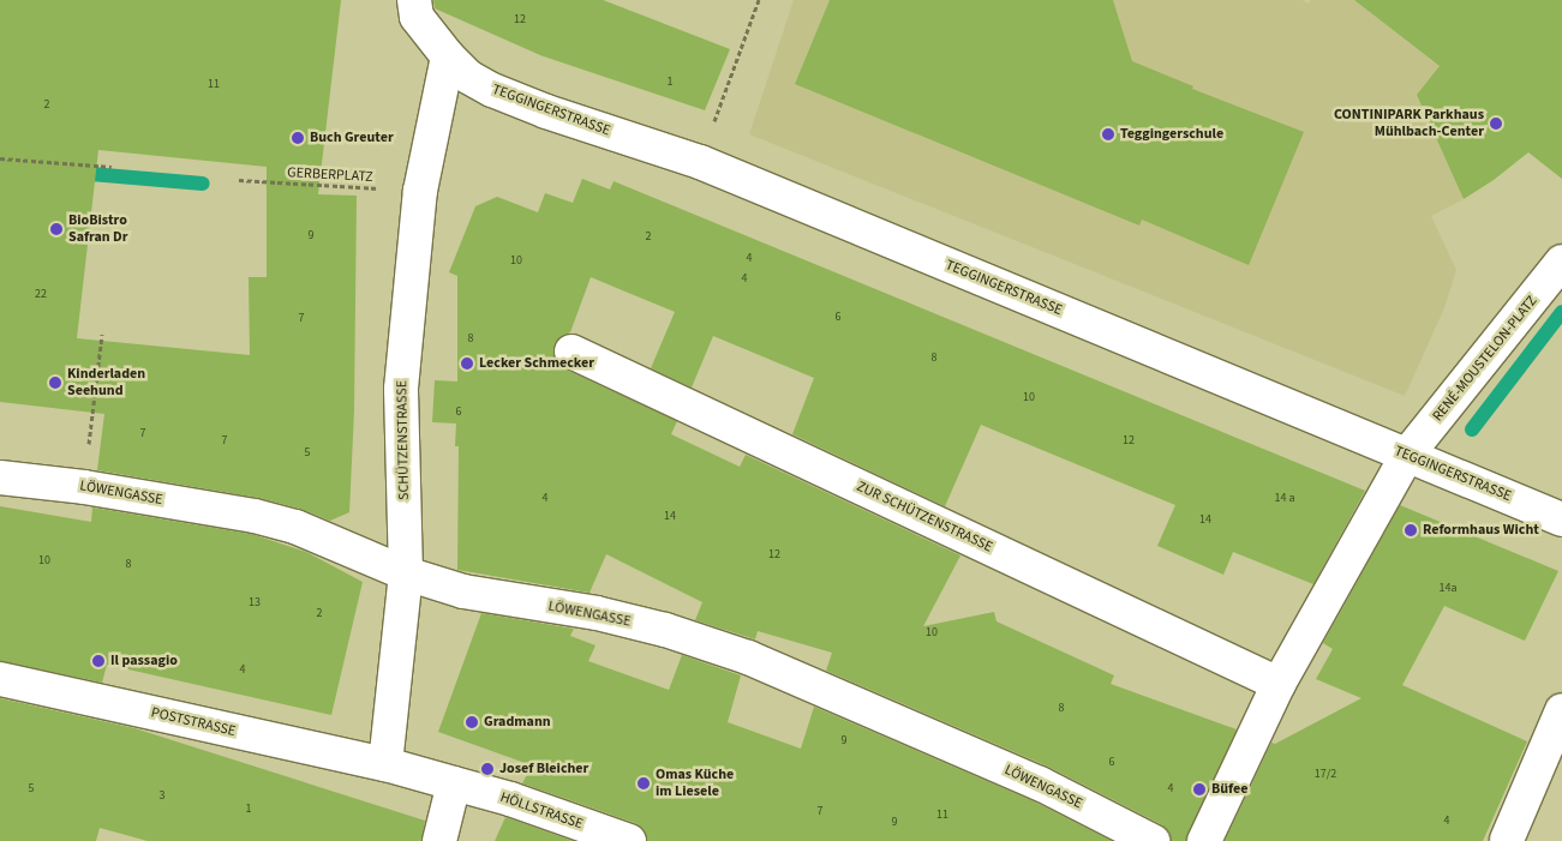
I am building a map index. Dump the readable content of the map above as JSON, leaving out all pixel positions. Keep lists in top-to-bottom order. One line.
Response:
{"streets":{"street":["TEGGINGERSTRASSE","RENÉ-MOUSTELON-PLATZ","SCHÜTZENSTRASSE","LÖWENGASSE","ZUR SCHÜTZENSTRASSE","POSTSTRASSE","HÖLLSTRASSE"],"path":["GERBERPLATZ"]},"crossings":[["TEGGINGERSTRASSE","RENÉ-MOUSTELON-PLATZ"],["TEGGINGERSTRASSE","SCHÜTZENSTRASSE"],["GERBERPLATZ","SCHÜTZENSTRASSE"],["SCHÜTZENSTRASSE","LÖWENGASSE"],["SCHÜTZENSTRASSE","POSTSTRASSE"]],"places":["CONTINIPARK Parkhaus Mühlbach-Center","Teggingerschule","Buch Greuter","BioBistro Safran Dr","Lecker Schmecker","Kinderladen Seehund","Reformhaus Wicht","Il passagio","Gradmann","Josef Bleicher","Omas Küche im Liesele","Büfee"],"house_numbers":["12","1","11","2","9","2","4","10","4","22","6","7","8","8","10","6","7","7","12","5","4","14 a","14","14","12","10","8","14a","13","2","10","4","8","9","6","17/2","5","4","3","1","7","11","4","9"]}
